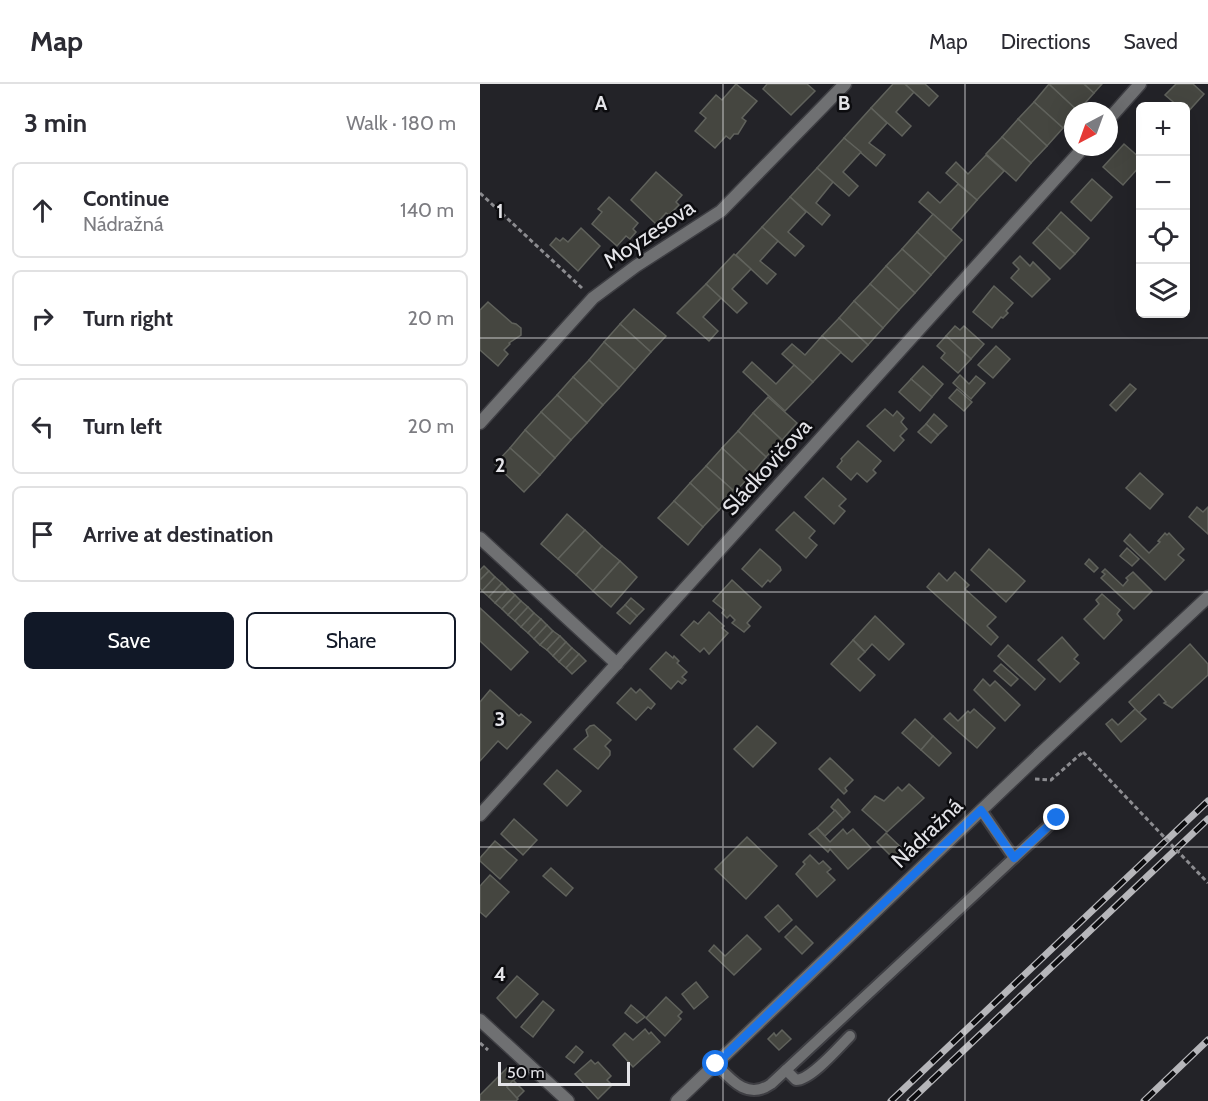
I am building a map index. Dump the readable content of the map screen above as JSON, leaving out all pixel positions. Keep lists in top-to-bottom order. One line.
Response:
{"streets":{"street":["Moyzesova","Sládkovičova","Nádražná"]},"scale_bar":"50 m","north":"bottom left","page":{"header":"Map","nav":["Map","Directions","Saved"],"heading":["3 min","Walk · 180 m"],"map_buttons":["+","−"],"list":[["Continue","Nádražná","140 m"],["Turn right","20 m"],["Turn left","20 m"],"Arrive at destination"],"buttons":["Save","Share"],"scale":"50 m"},"grid":{"columns":["A","B"],"rows":["1","2","3","4"]}}
